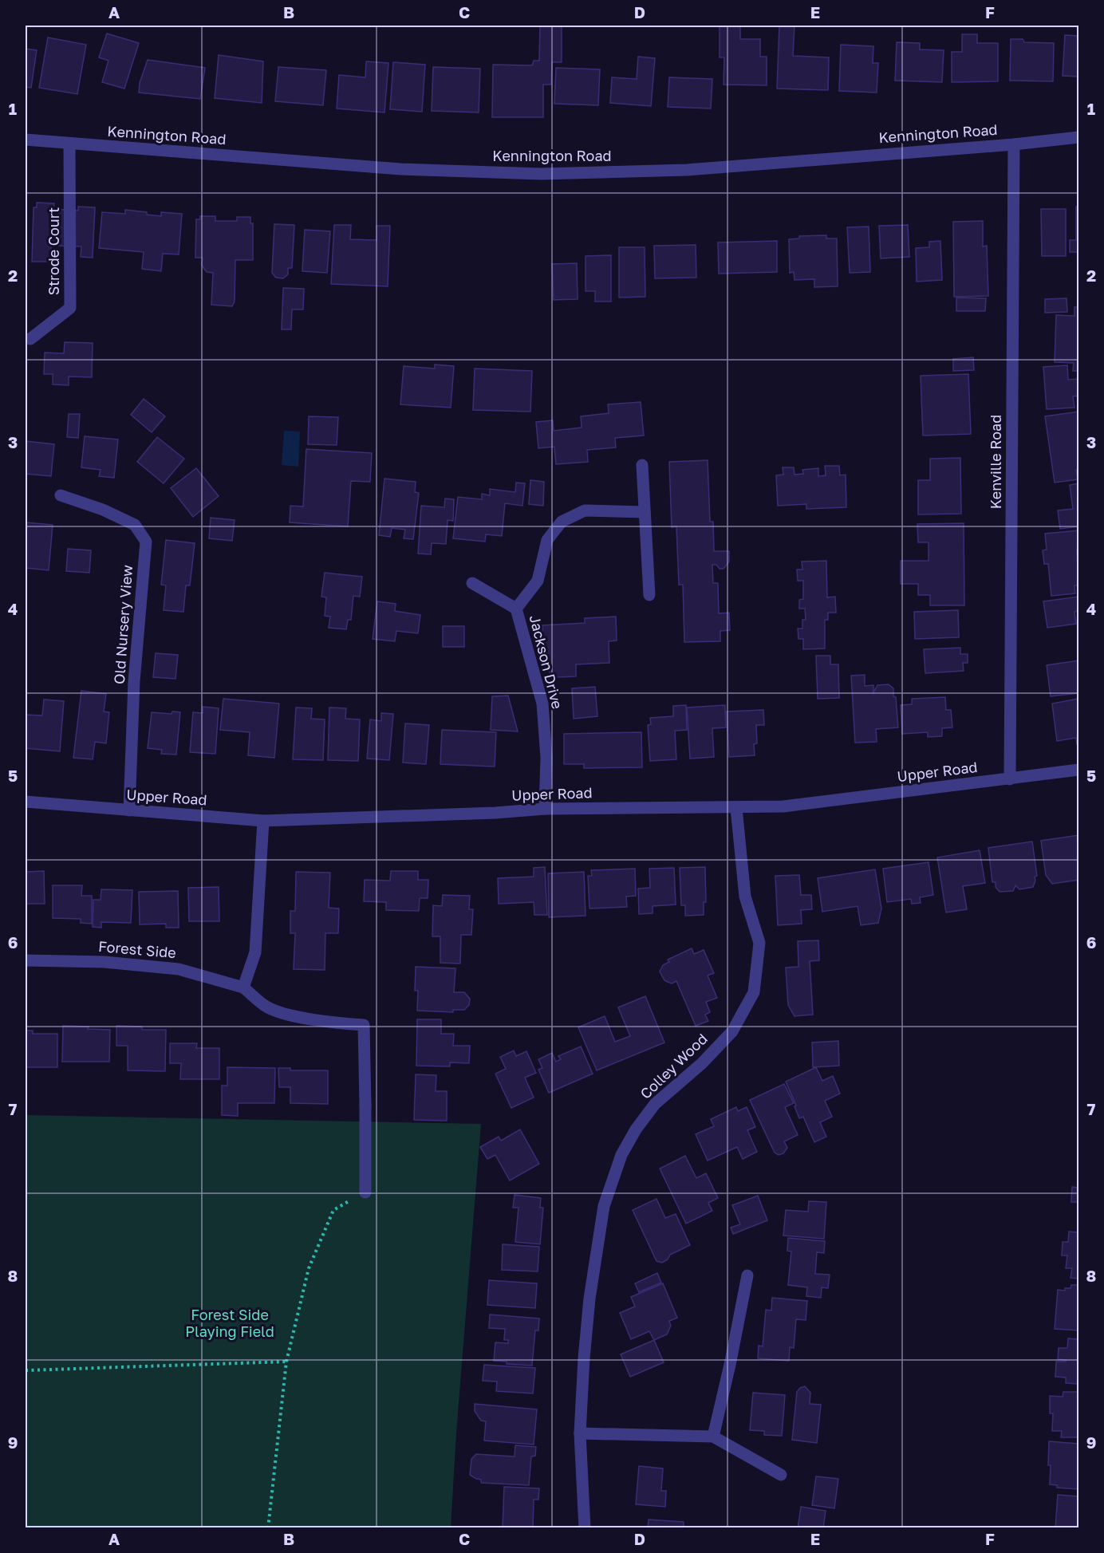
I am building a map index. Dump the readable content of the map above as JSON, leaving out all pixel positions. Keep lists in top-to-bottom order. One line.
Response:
{"streets":{"street":["Kennington Road","Strode Court","Kenville Road","Old Nursery View","Jackson Drive","Upper Road","Forest Side","Colley Wood"]},"crossings":[["Kennington Road","Strode Court"],["Kennington Road","Kenville Road"],["Kenville Road","Upper Road"],["Old Nursery View","Upper Road"],["Jackson Drive","Upper Road"],["Upper Road","Colley Wood"]],"parks":["Forest Side Playing Field"],"grid":{"columns":["A","B","C","D","E","F"],"rows":["1","2","3","4","5","6","7","8","9"]}}
